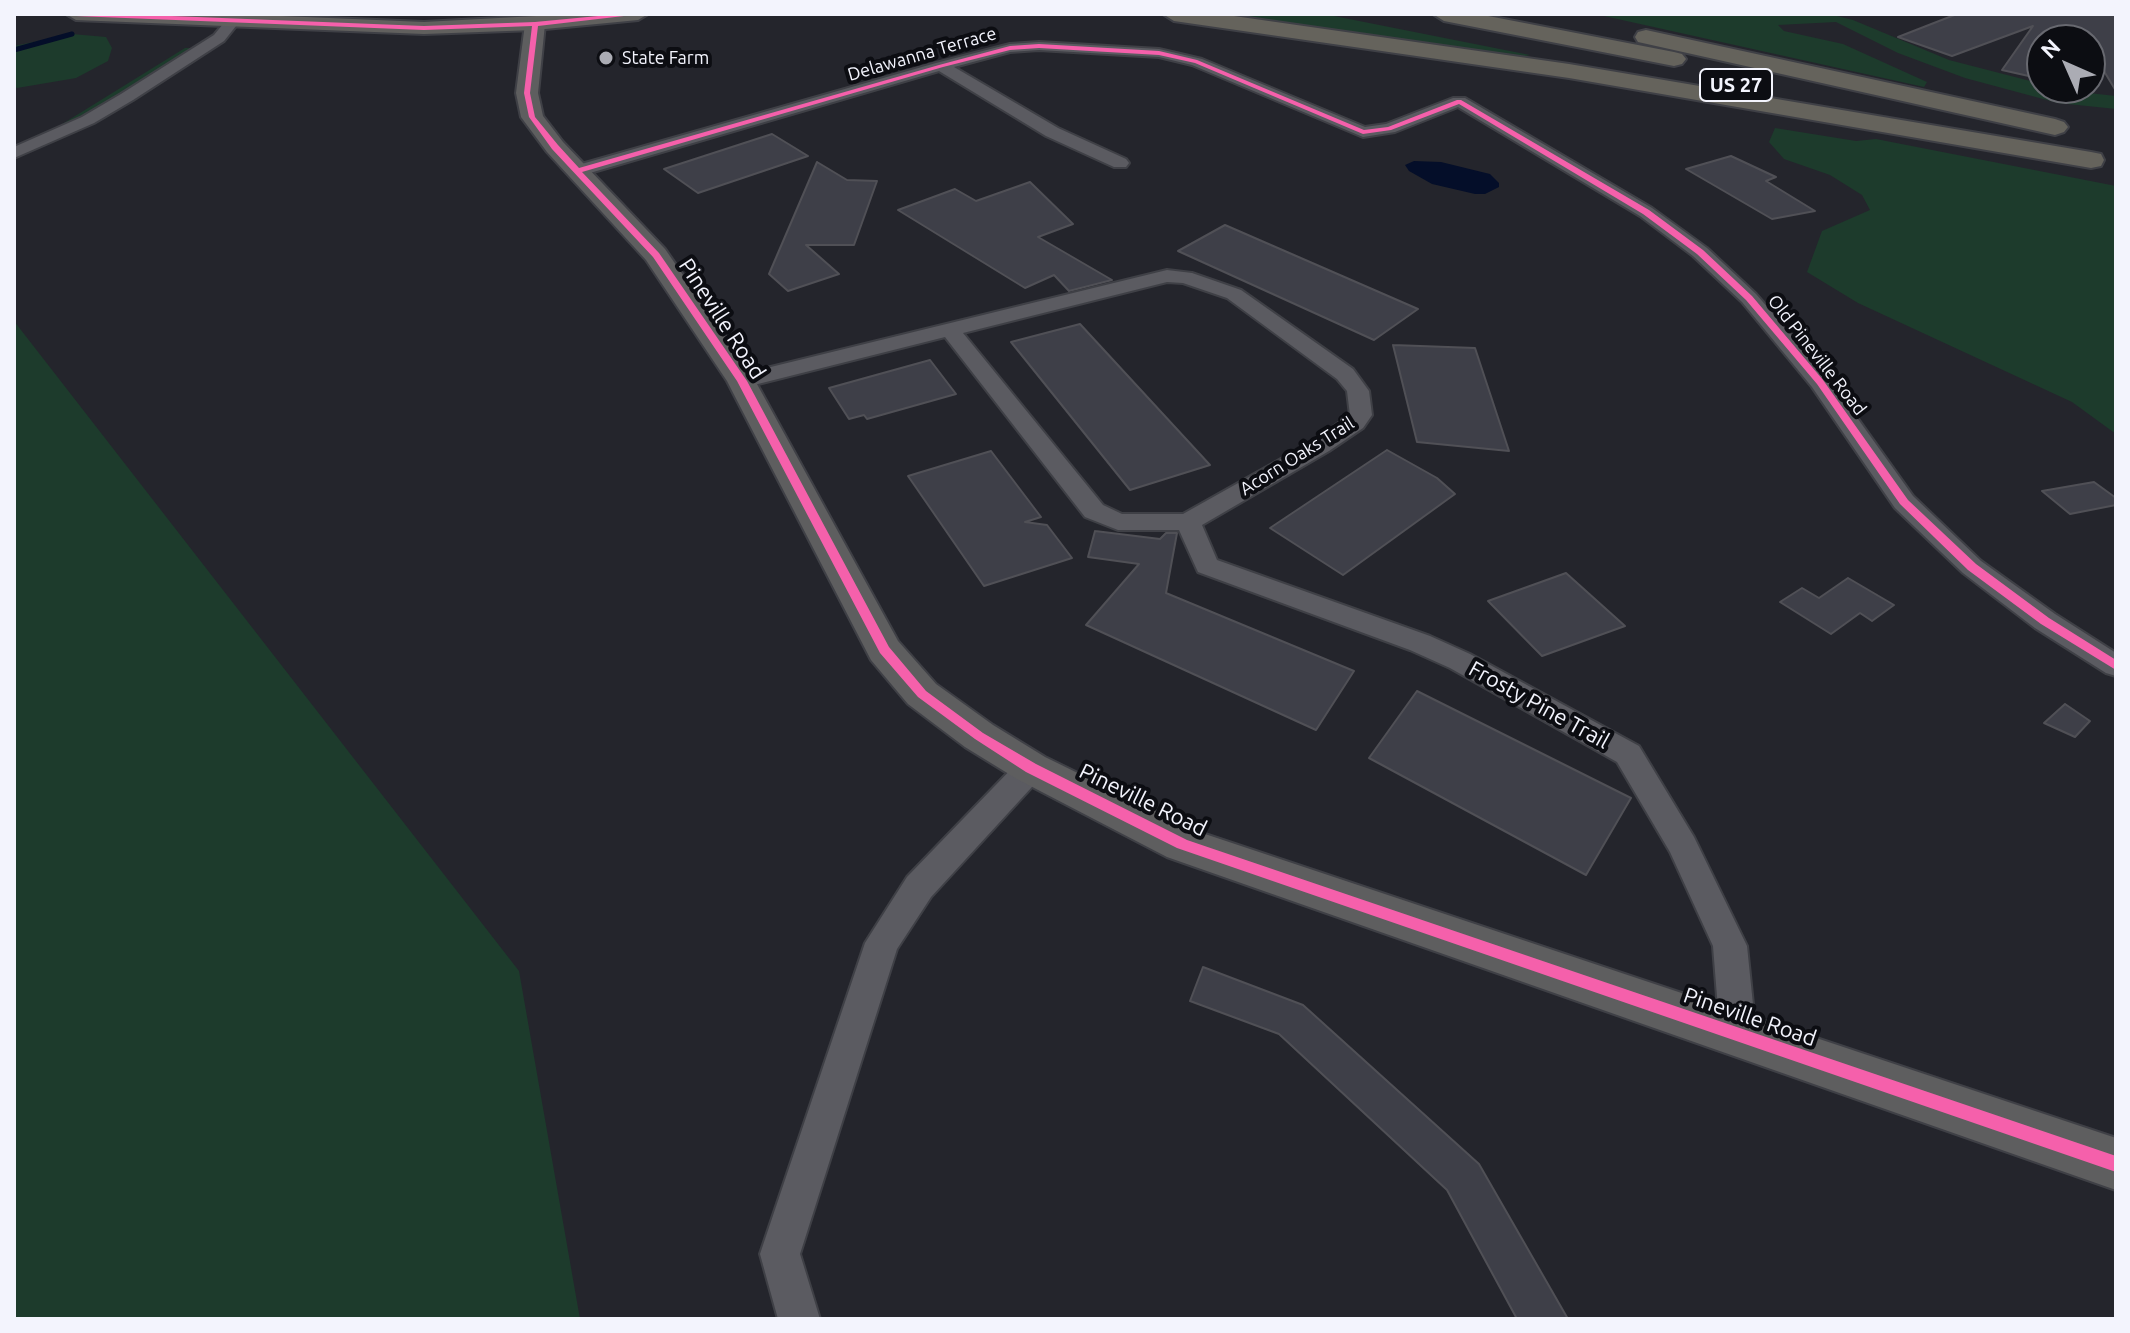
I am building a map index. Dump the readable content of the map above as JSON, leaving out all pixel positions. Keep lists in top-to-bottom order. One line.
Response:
{"streets":{"highway":["US 27"],"main road":["Pineville Road"],"street":["Delawanna Terrace","Old Pineville Road","Acorn Oaks Trail","Frosty Pine Trail"]},"crossings":[["Delawanna Terrace","Pineville Road"],["Delawanna Terrace","Old Pineville Road"],["Pineville Road","Acorn Oaks Trail"],["Pineville Road","Frosty Pine Trail"],["Acorn Oaks Trail","Frosty Pine Trail"]],"places":["State Farm"],"north":"top left"}
